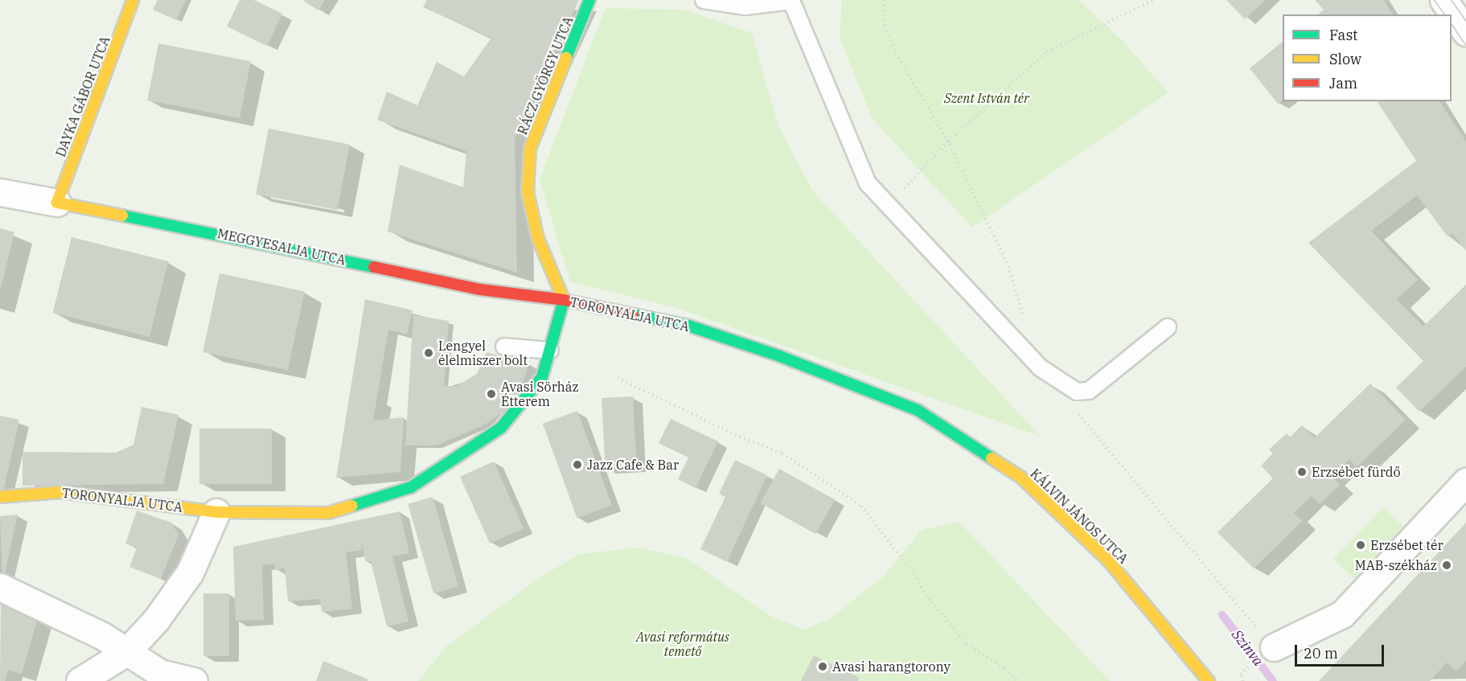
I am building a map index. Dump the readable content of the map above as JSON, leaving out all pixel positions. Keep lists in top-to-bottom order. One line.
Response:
{"streets":{"street":["RÁCZ GYÖRGY UTCA","DAYKA GÁBOR UTCA","MEGGYESALJA UTCA","TORONYALJA UTCA","KÁLVIN JÁNOS UTCA"]},"crossings":[["RÁCZ GYÖRGY UTCA","MEGGYESALJA UTCA"],["RÁCZ GYÖRGY UTCA","TORONYALJA UTCA"],["DAYKA GÁBOR UTCA","MEGGYESALJA UTCA"],["MEGGYESALJA UTCA","TORONYALJA UTCA"],["TORONYALJA UTCA","KÁLVIN JÁNOS UTCA"]],"water":["Szinva"],"parks":["Szent István tér","Avasi református temető"],"places":["Lengyel élelmiszer bolt","Avasi Sörház Étterem","Jazz Cafe & Bar","Erzsébet fürdő","Erzsébet tér","MAB-székház","Avasi harangtorony"],"legend":["Fast","Slow","Jam"],"scale_bar":"20 m"}
